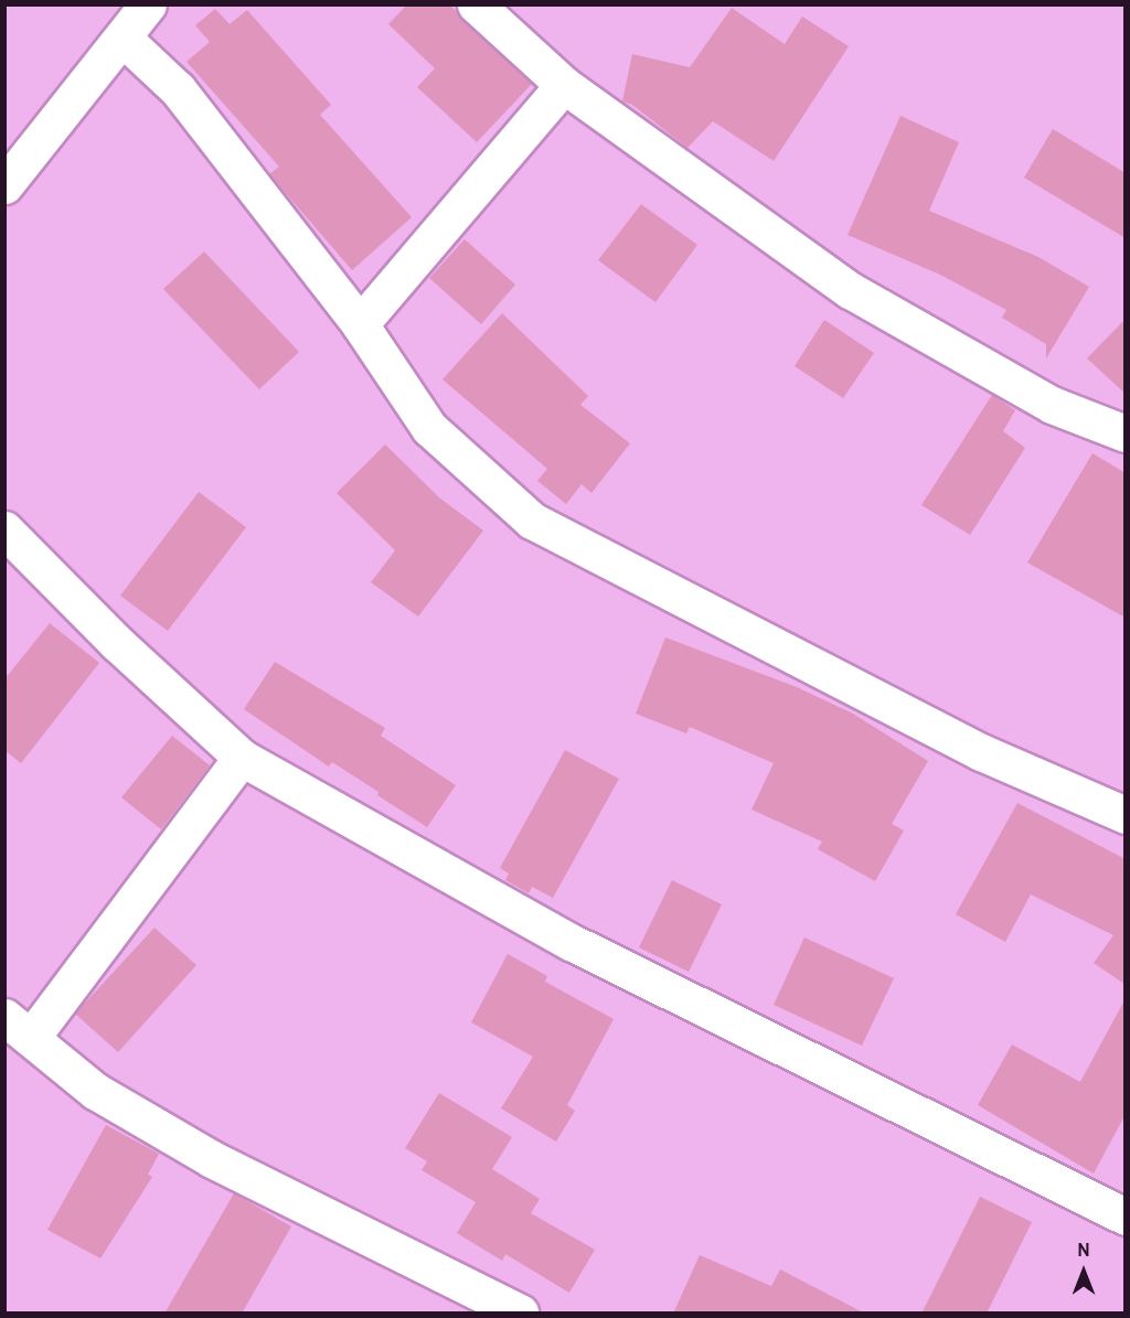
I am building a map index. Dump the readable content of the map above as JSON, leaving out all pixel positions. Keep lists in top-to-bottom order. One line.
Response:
{"north":"top"}
